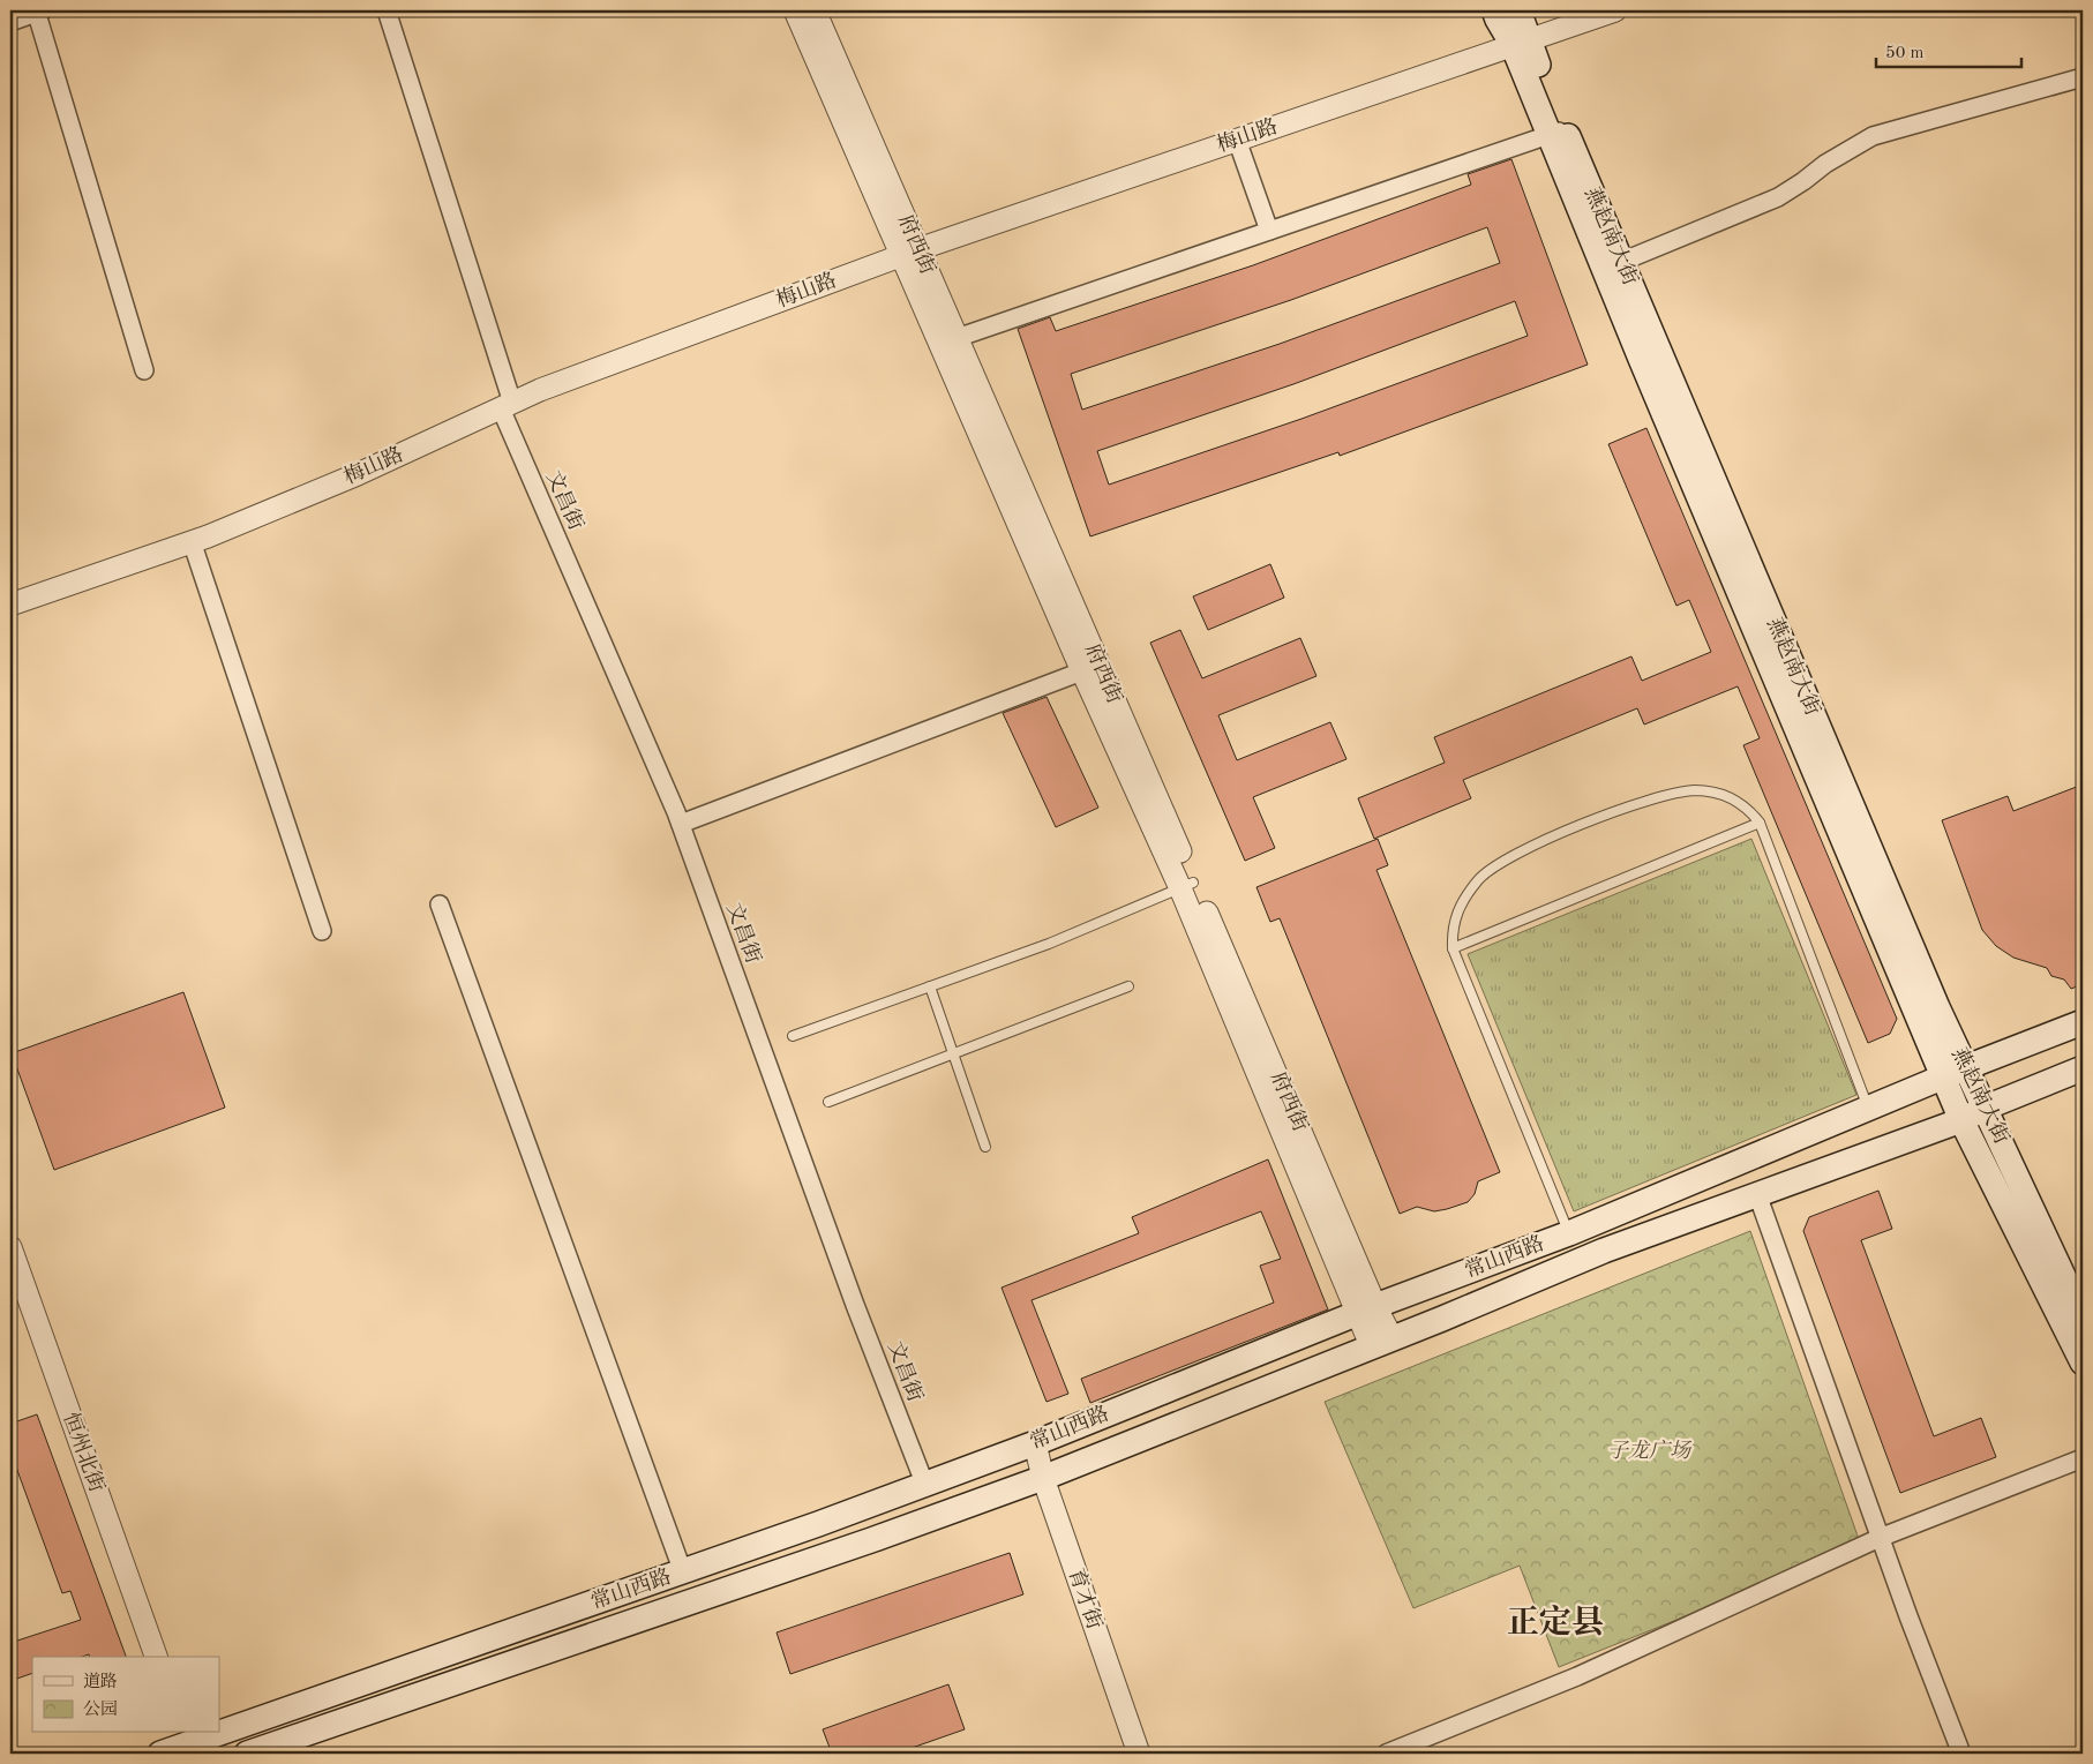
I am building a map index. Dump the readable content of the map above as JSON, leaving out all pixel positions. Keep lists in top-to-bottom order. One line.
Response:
{"streets":{"main road":["燕赵南大街","常山西路"],"street":["梅山路","府西街","文昌街","恒州北街","育才街"]},"crossings":[["梅山路","燕赵南大街"],["梅山路","府西街"],["梅山路","文昌街"],["燕赵南大街","常山西路"],["府西街","常山西路"],["文昌街","常山西路"],["常山西路","育才街"]],"districts":["正定县"],"parks":["子龙广场"],"legend":["道路","公园"],"scale_bar":"50 m"}
